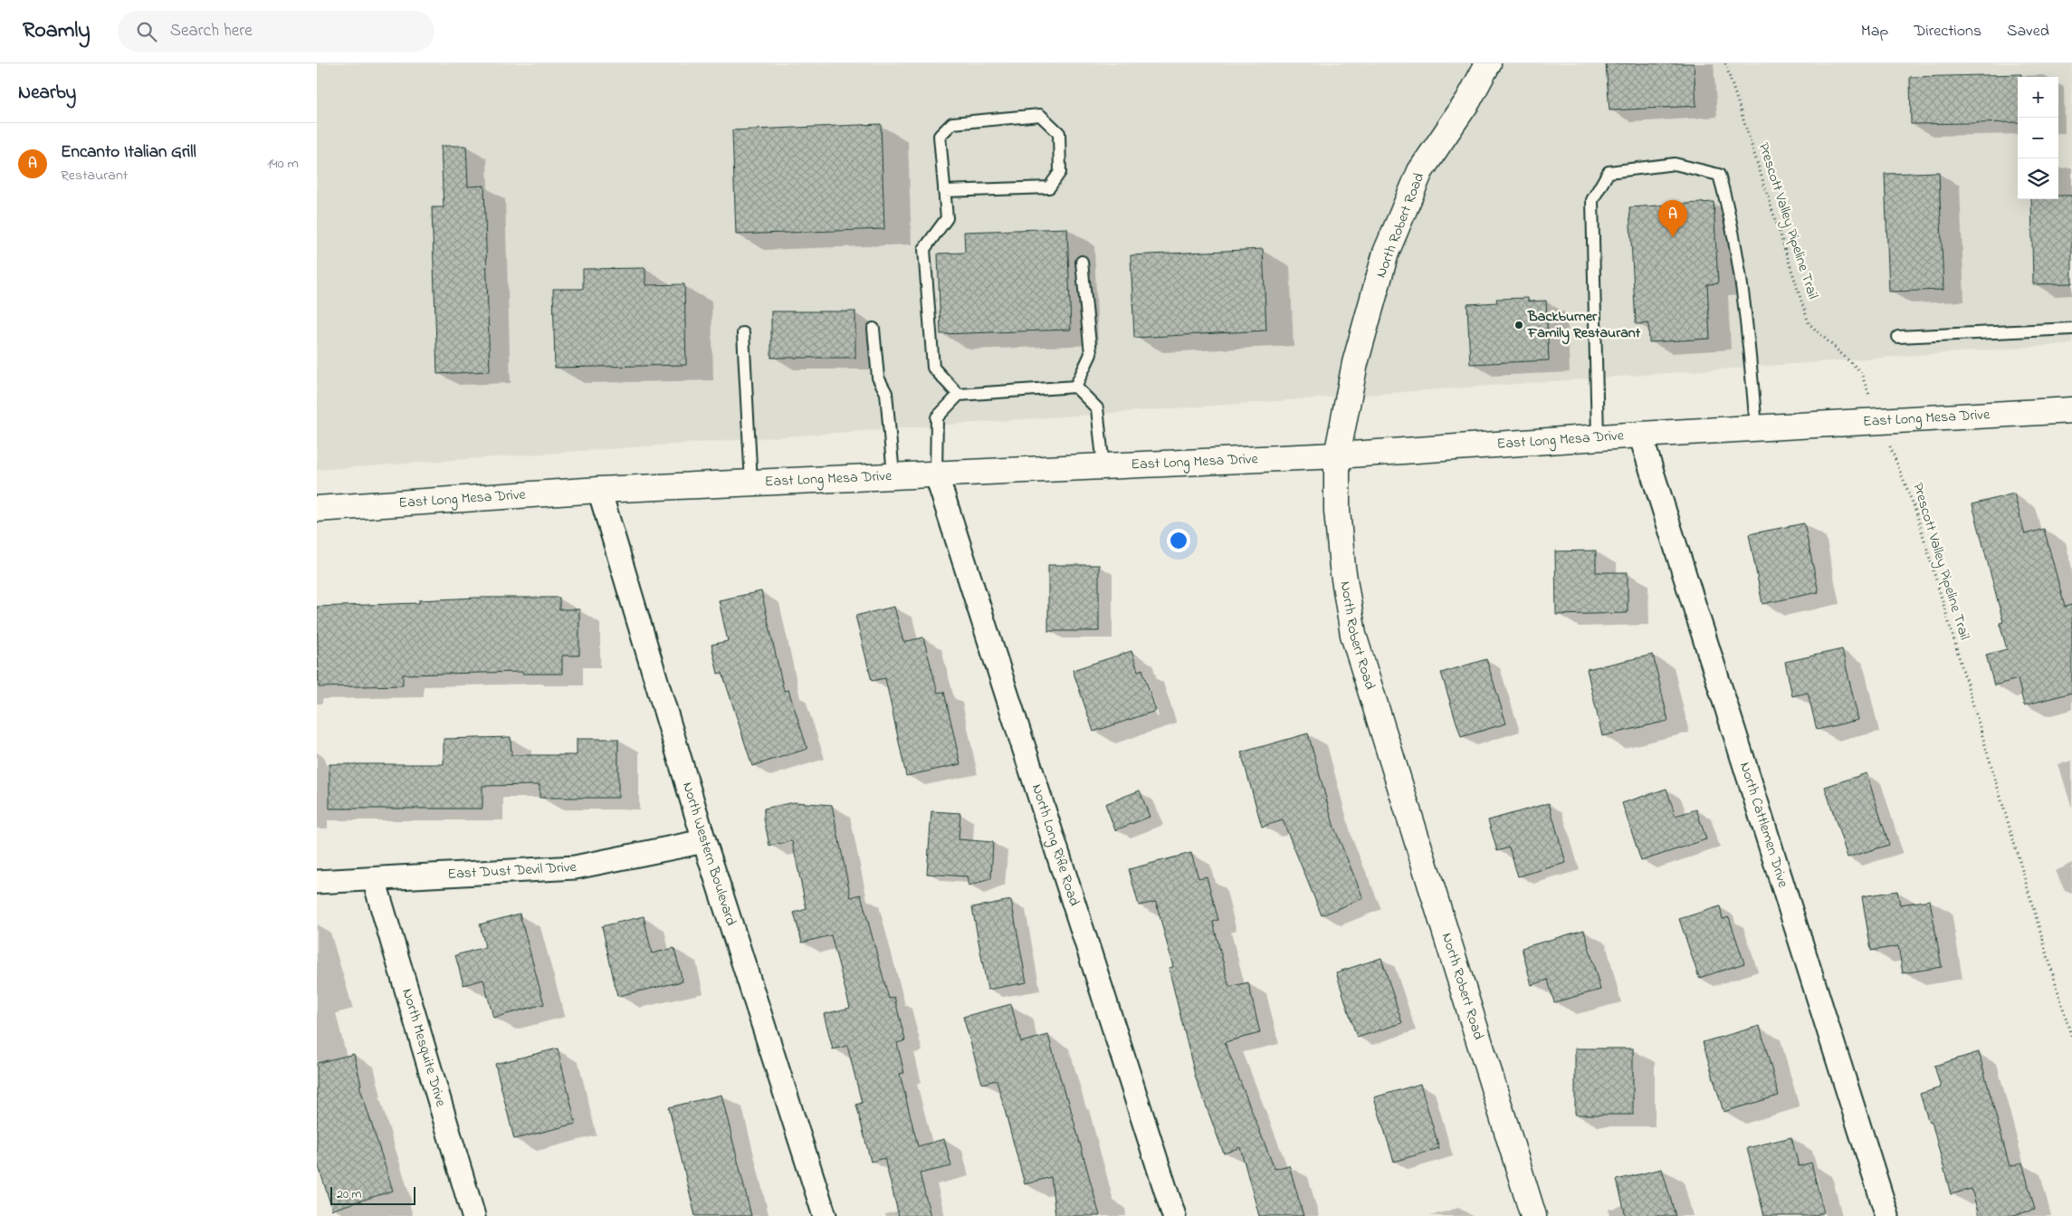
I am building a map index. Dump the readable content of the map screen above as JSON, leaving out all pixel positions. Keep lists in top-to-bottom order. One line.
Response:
{"streets":{"street":["North Robert Road","East Long Mesa Drive","North Cattlemen Drive","North Long Rifle Road","North Western Boulevard","East Dust Devil Drive","North Mesquite Drive"],"path":["Prescott Valley Pipeline Trail"]},"crossings":[["Prescott Valley Pipeline Trail","East Long Mesa Drive"],["North Robert Road","East Long Mesa Drive"],["East Long Mesa Drive","North Cattlemen Drive"],["East Long Mesa Drive","North Long Rifle Road"],["East Long Mesa Drive","North Western Boulevard"],["North Western Boulevard","East Dust Devil Drive"],["East Dust Devil Drive","North Mesquite Drive"]],"places":["Backburner Family Restaurant"],"scale_bar":"20 m","page":{"header":"Roamly","search":"Search here","nav":["Map","Directions","Saved"],"heading":"Nearby","map_buttons":["+","−"],"list":[{"mark":"A","name":"Encanto Italian Grill","note":"Restaurant","value":"140 m"}],"pins":"A","scale":"20 m"}}
